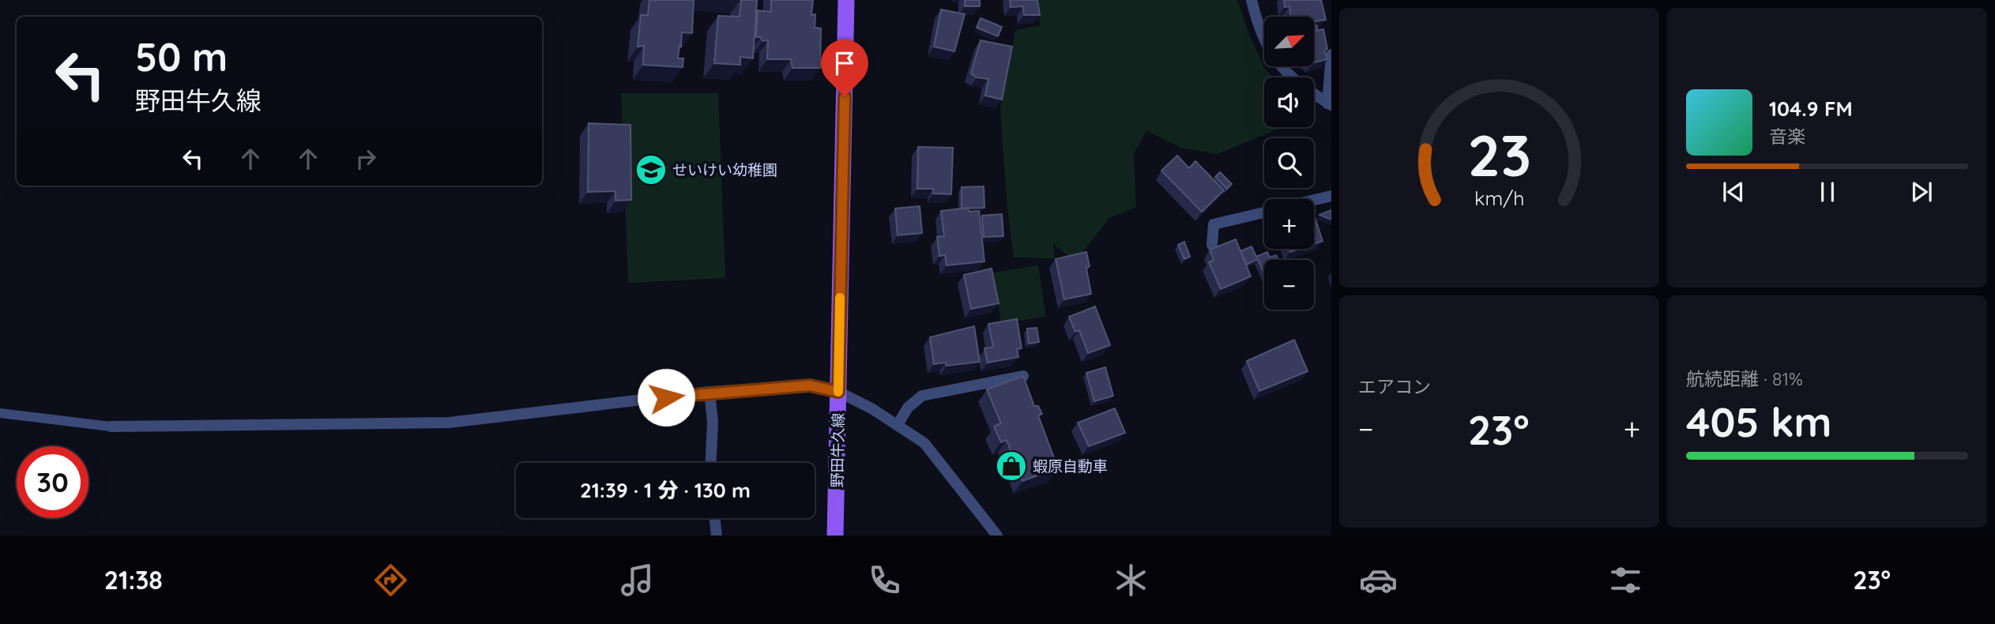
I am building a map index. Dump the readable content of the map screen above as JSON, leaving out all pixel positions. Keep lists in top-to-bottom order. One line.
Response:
{"streets":{"main road":["野田牛久線"]},"places":{"school or university":["せいけい幼稚園"],"shop":["蝦原自動車"]},"north":"top right","page":{"map_buttons":["+","−"],"turn":["50 m","野田牛久線"],"song":["104.9 FM","音楽"],"tile":["エアコン",["航続距離 · 81%","405 km"]],"heat":["−","23°","+"],"limit":"30","trip":"21:39 · 1 分 · 130 m","tabs":["21:38","23°"],"gauge":["23","km/h"]}}
